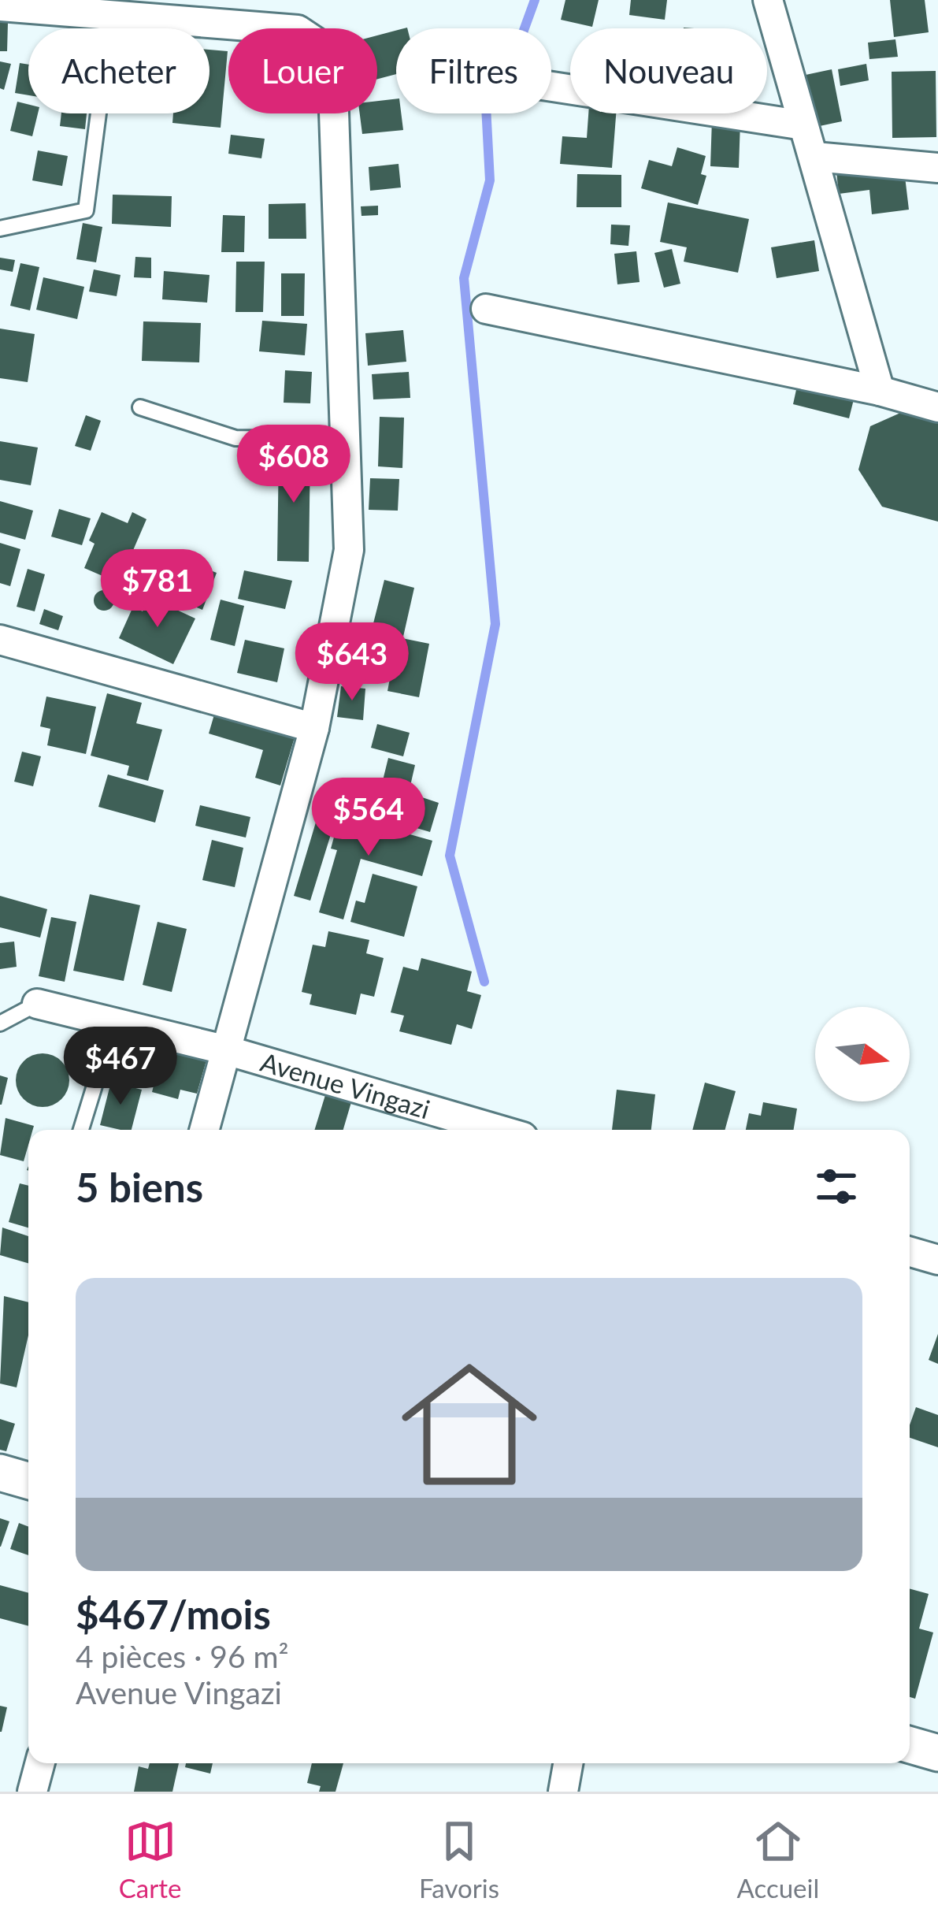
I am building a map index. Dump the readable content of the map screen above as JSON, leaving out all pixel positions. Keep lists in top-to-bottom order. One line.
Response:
{"streets":{"street":["Avenue Vingazi"]},"north":"right","page":{"chip":["Acheter","Louer","Filtres","Nouveau"],"price":["$608","$781","$643","$564","$467"],"heading":"5 biens","list":[{"name":"$467/mois","note":"4 pièces · 96 m² · Avenue Vingazi"}],"tabs":["Carte","Favoris","Accueil"]}}
